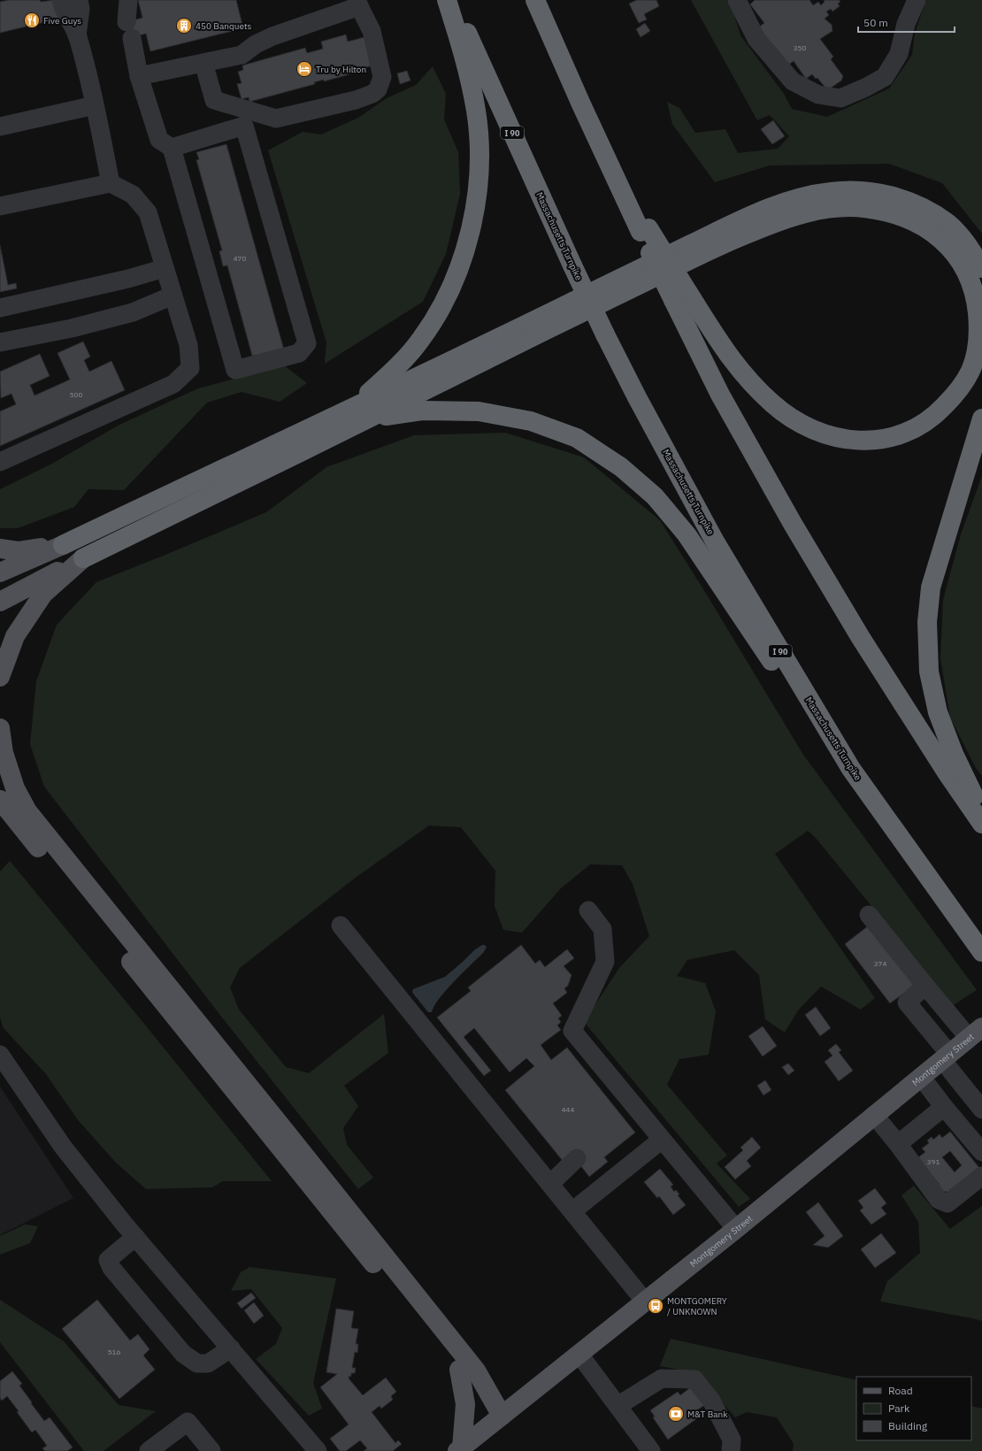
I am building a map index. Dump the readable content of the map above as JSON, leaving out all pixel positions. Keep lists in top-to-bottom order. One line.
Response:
{"streets":{"highway":["I 90","Massachusetts Turnpike"],"main road":["Montgomery Street"]},"places":{"restaurant":["Five Guys"],"building":["450 Banquets"],"hotel":["Tru by Hilton"],"bus stop":["MONTGOMERY / UNKNOWN"],"bank":["M&T Bank"]},"house_numbers":["350","470","500","374","444","391","516"],"legend":["Road","Park","Building"],"scale_bar":"50 m"}
